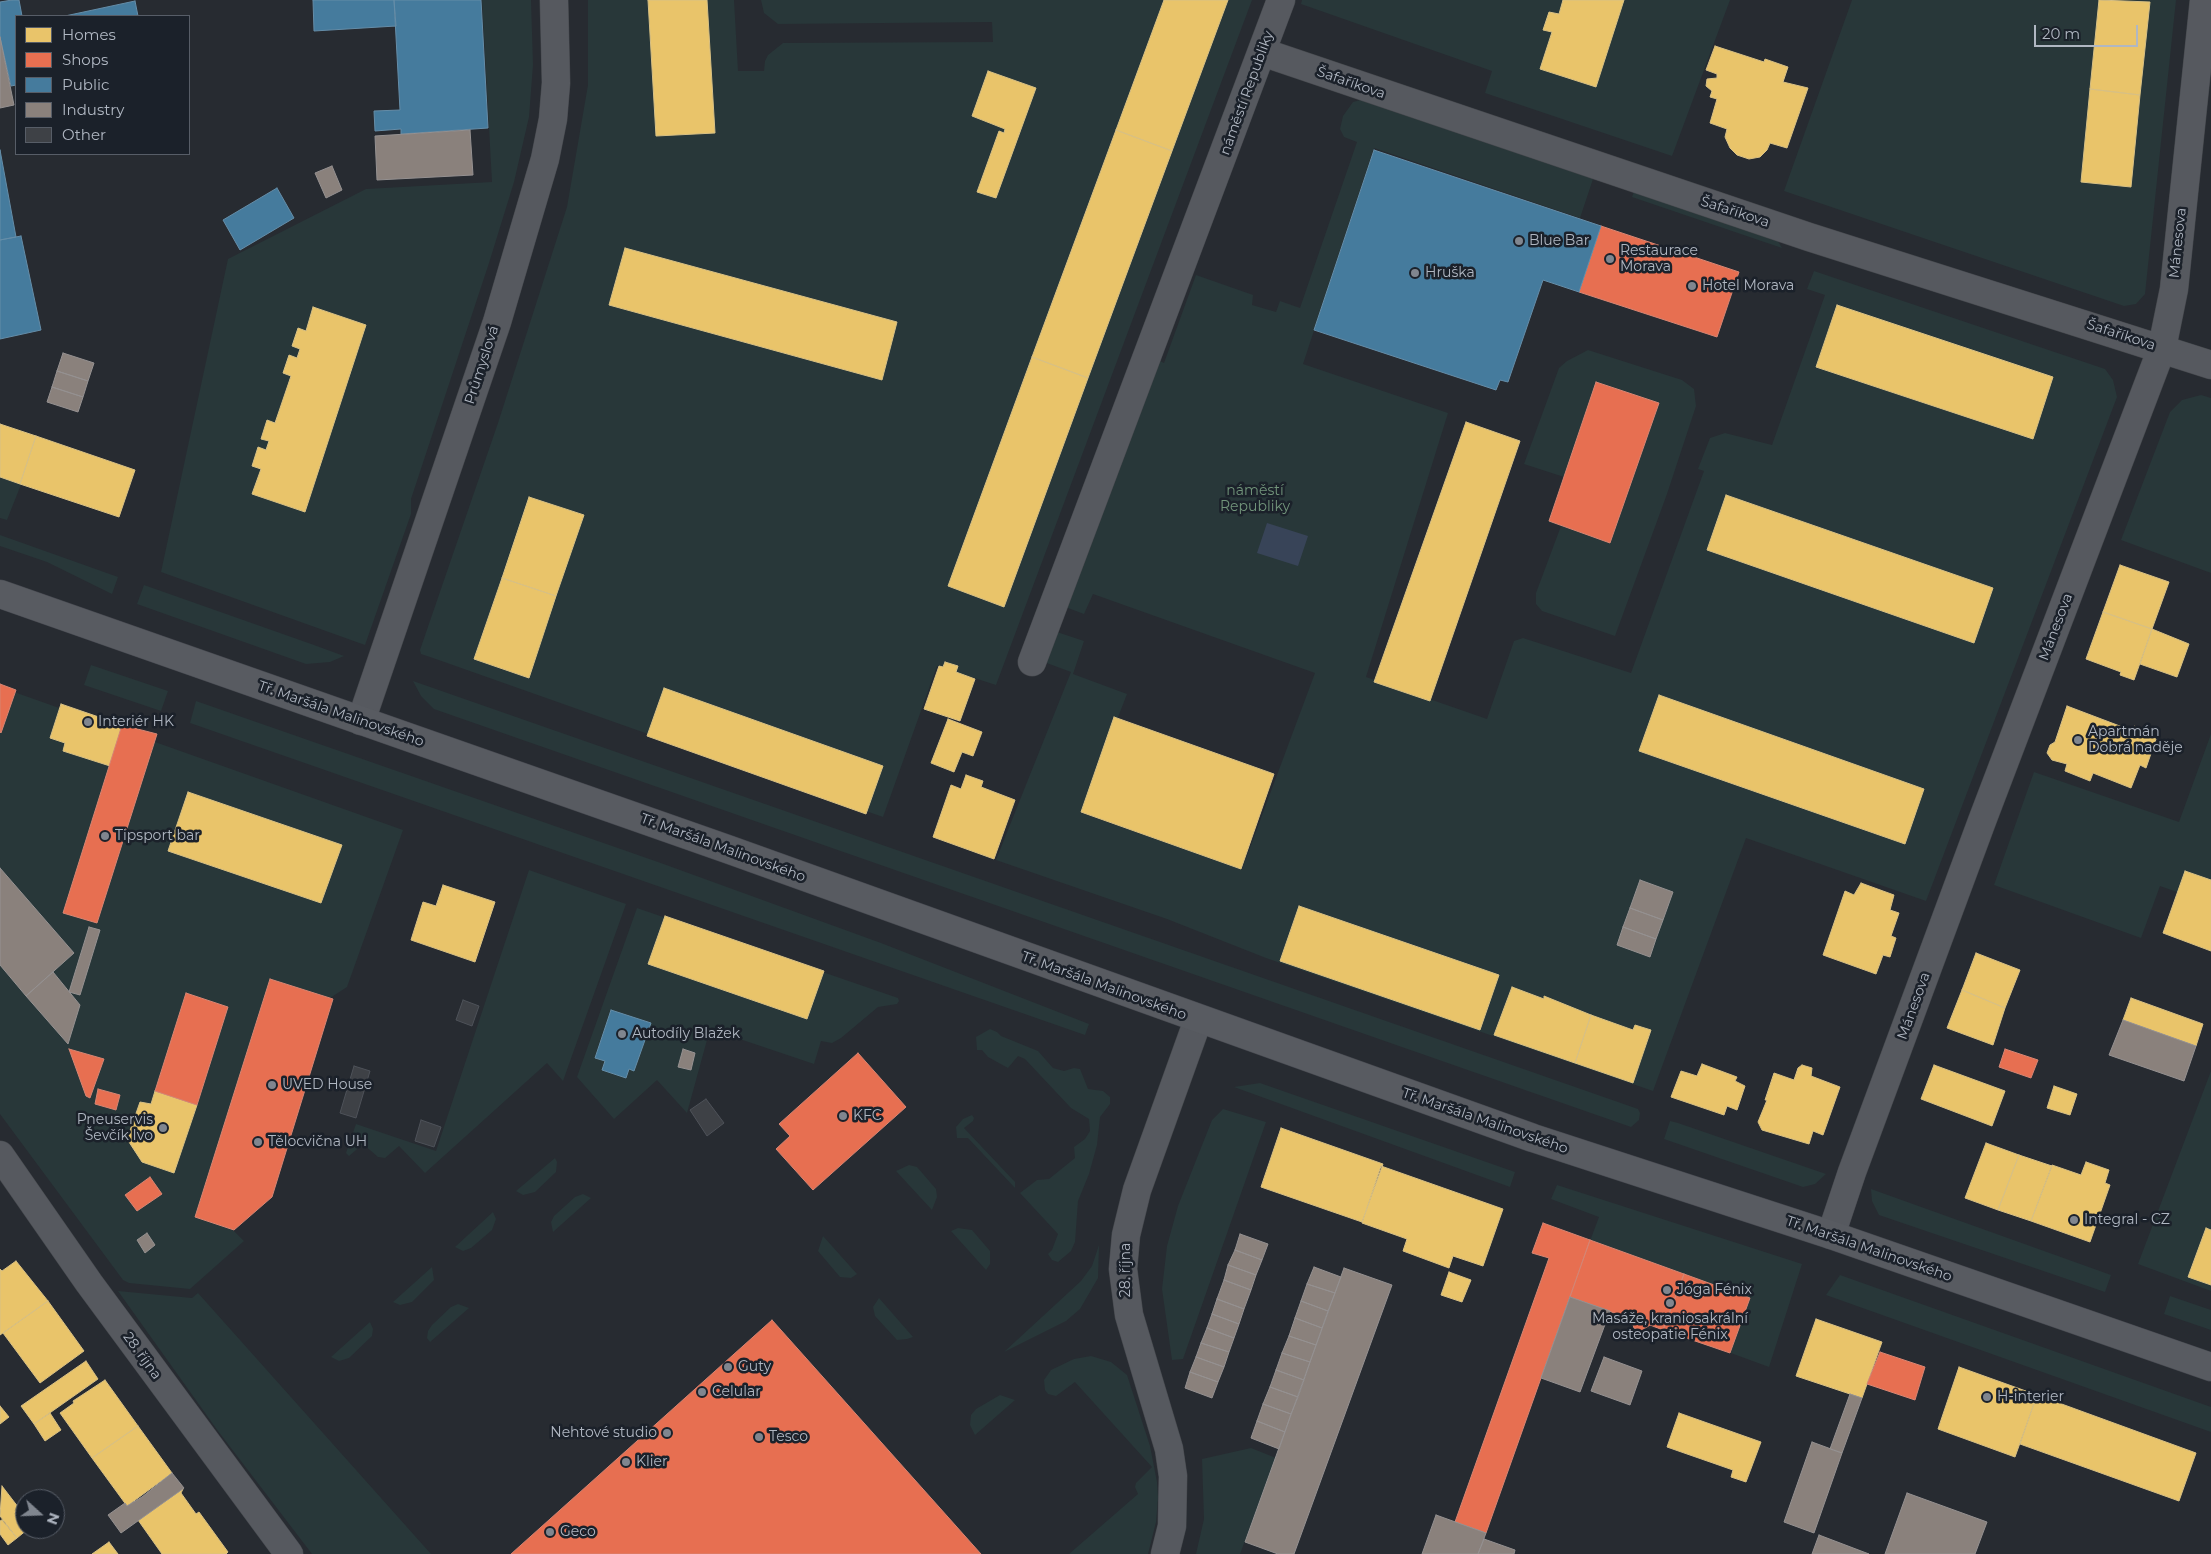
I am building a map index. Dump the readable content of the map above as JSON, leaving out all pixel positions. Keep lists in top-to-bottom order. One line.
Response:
{"streets":{"main road":["Tř. Maršála Malinovského"],"street":["Šafaříkova","náměstí Republiky","Mánesova","Průmyslová","28. října"]},"crossings":[["Šafaříkova","náměstí Republiky"],["Šafaříkova","Mánesova"],["Mánesova","Tř. Maršála Malinovského"],["Průmyslová","Tř. Maršála Malinovského"],["Tř. Maršála Malinovského","28. října"]],"parks":["náměstí Republiky"],"places":["Blue Bar","Restaurace Morava","Hruška","Hotel Morava","Interiér HK","Apartmán Dobrá naděje","Tipsport bar","Autodíly Blažek","UVED House","KFC","Pneuservis Ševčík Ivo","Tělocvična UH","Integral - CZ","Jóga Fénix","Masáže, kraniosakrální osteopatie Fénix","Guty","Celular","H-interier","Nehtové studio","Tesco","Klier","Geco"],"legend":["Homes","Shops","Public","Industry","Other"],"scale_bar":"20 m","north":"right"}
